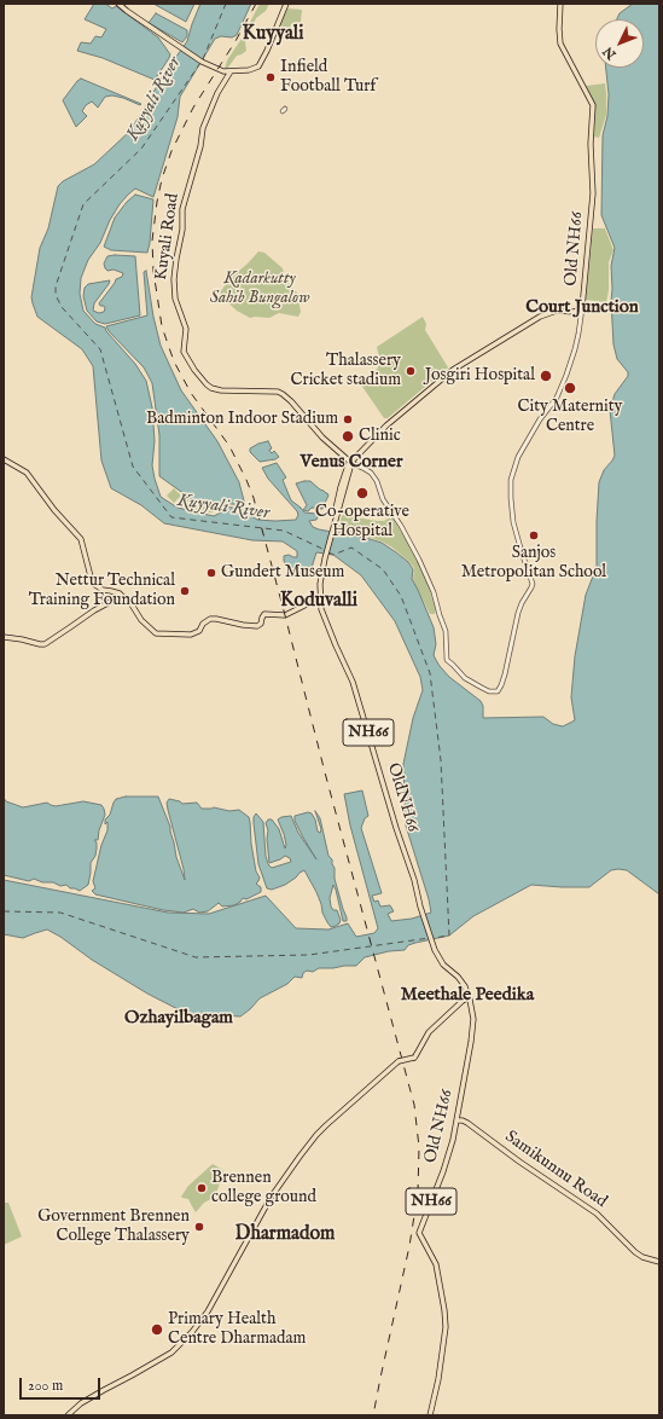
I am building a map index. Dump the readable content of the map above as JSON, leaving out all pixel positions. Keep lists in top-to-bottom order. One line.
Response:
{"streets":{"main road":["Kuyali Road","Old NH66","NH66","OldNH66","Samikunnu Road"]},"crossings":[["Kuyali Road","Old NH66"],["Old NH66","OldNH66"],["Old NH66","Samikunnu Road"]],"districts":["Kuyyali","Court Junction","Venus Corner","Koduvalli","Meethale Peedika","Ozhayilbagam","Dharmadom"],"water":["Kuyyali River"],"parks":["Kadarkutty Sahib Bungalow"],"places":["Infield Football Turf","Thalassery Cricket stadium","Josgiri Hospital","City Maternity Centre","Badminton Indoor Stadium","Clinic","Co-operative Hospital","Sanjos Metropolitan School","Gundert Museum","Nettur Technical Training Foundation","Brennen college ground","Government Brennen College Thalassery","Primary Health Centre Dharmadam"],"scale_bar":"200 m","north":"bottom left"}
